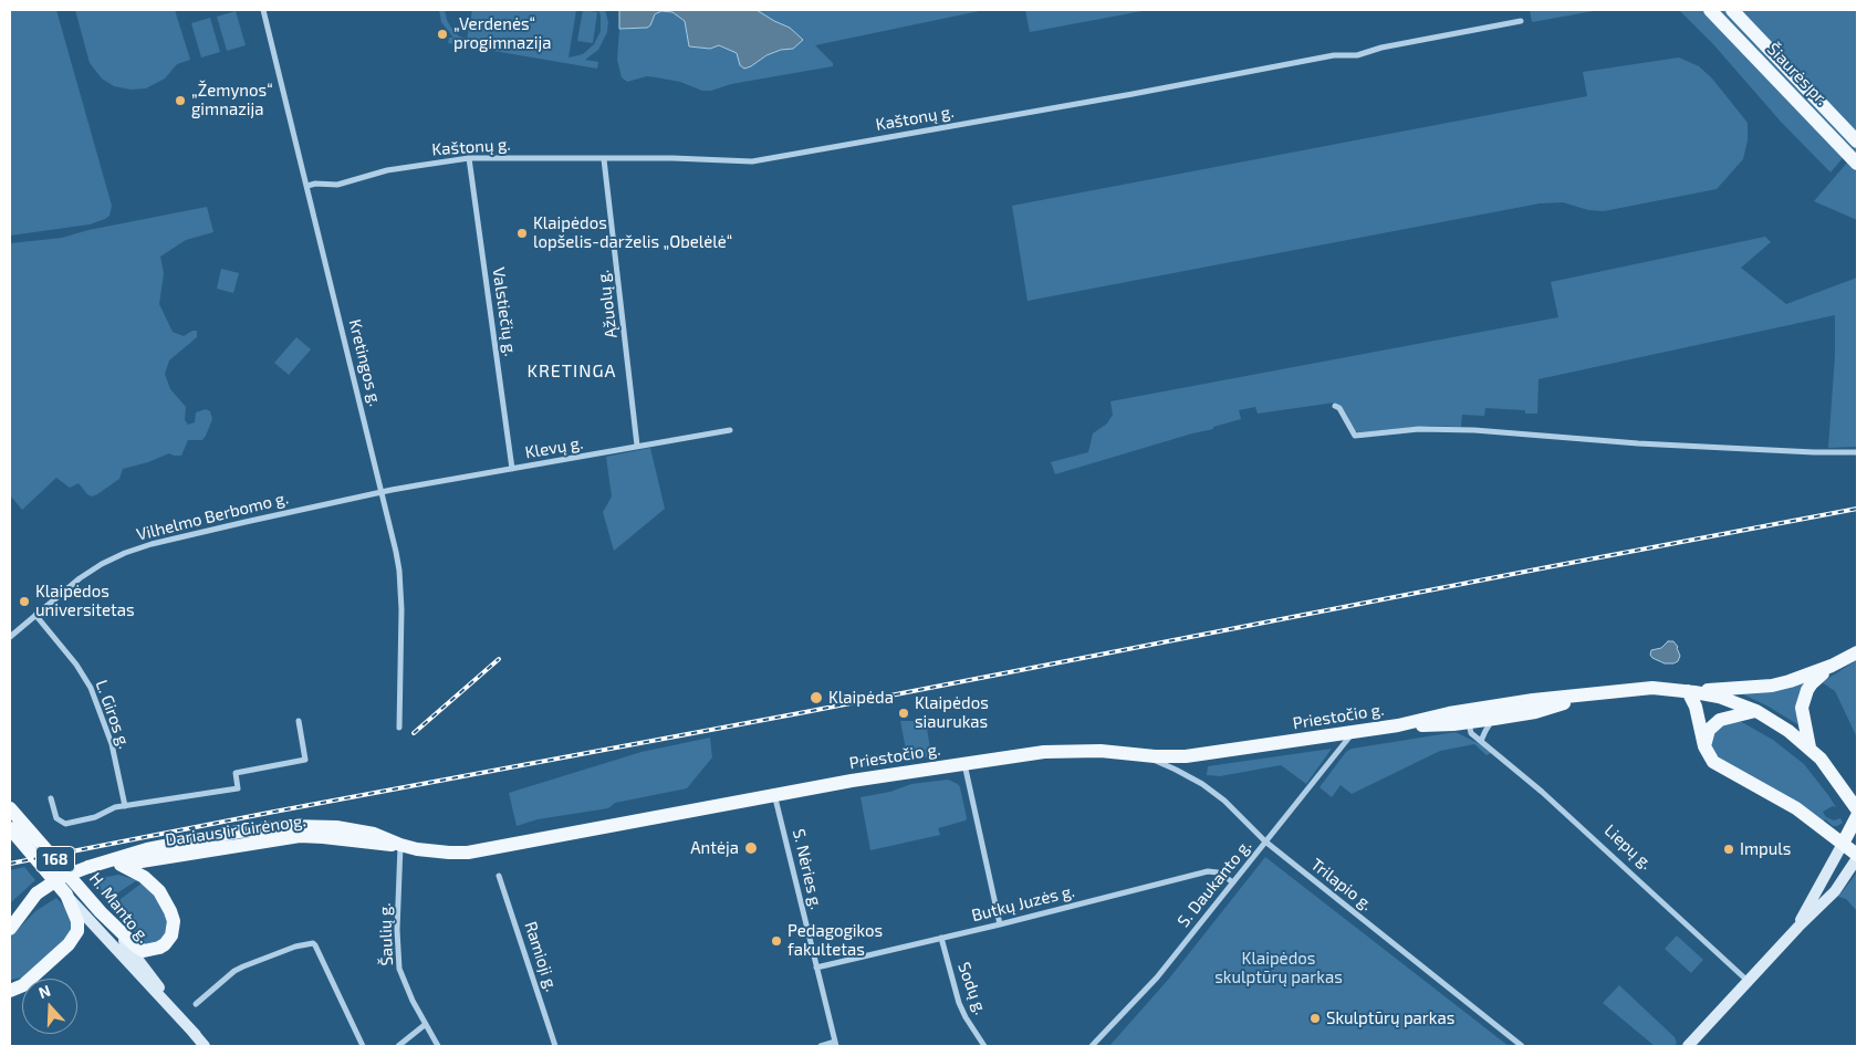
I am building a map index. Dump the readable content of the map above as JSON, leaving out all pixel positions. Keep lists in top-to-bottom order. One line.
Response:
{"streets":{"main road":["Šiaurės pr.","Priestočio g.","Dariaus ir Girėno g.","168","H. Manto g."],"street":["Kaštonų g.","Ąžuolų g.","Valstiečių g.","Kretingos g.","Klevų g.","Vilhelmo Berbomo g.","L. Giros g.","Liepų g.","S. Nėries g.","S. Daukanto g.","Trilapio g.","Butkų Juzės g.","Šaulių g.","Ramioji g.","Sodų g."]},"crossings":[["Kaštonų g.","Ąžuolų g."],["Kaštonų g.","Valstiečių g."],["Kaštonų g.","Kretingos g."],["Ąžuolų g.","Klevų g."],["Valstiečių g.","Klevų g."],["Kretingos g.","Klevų g."],["Kretingos g.","Vilhelmo Berbomo g."],["Klevų g.","Vilhelmo Berbomo g."],["Vilhelmo Berbomo g.","L. Giros g."],["Priestočio g.","Dariaus ir Girėno g."],["Priestočio g.","Liepų g."],["Priestočio g.","S. Nėries g."],["Priestočio g.","S. Daukanto g."],["Priestočio g.","Trilapio g."],["Priestočio g.","Šaulių g."],["Dariaus ir Girėno g.","Šaulių g."],["S. Nėries g.","Butkų Juzės g."],["S. Daukanto g.","Trilapio g."],["S. Daukanto g.","Butkų Juzės g."],["Butkų Juzės g.","Sodų g."]],"districts":["KRETINGA"],"parks":["Klaipėdos skulptūrų parkas"],"places":["„Verdenės“ progimnazija","„Žemynos“ gimnazija","Klaipėdos lopšelis-darželis „Obelėlė“","Klaipėdos universitetas","Klaipėda","Klaipėdos siaurukas","Antėja","Impuls","Pedagogikos fakultetas","Skulptūrų parkas"],"north":"top"}
